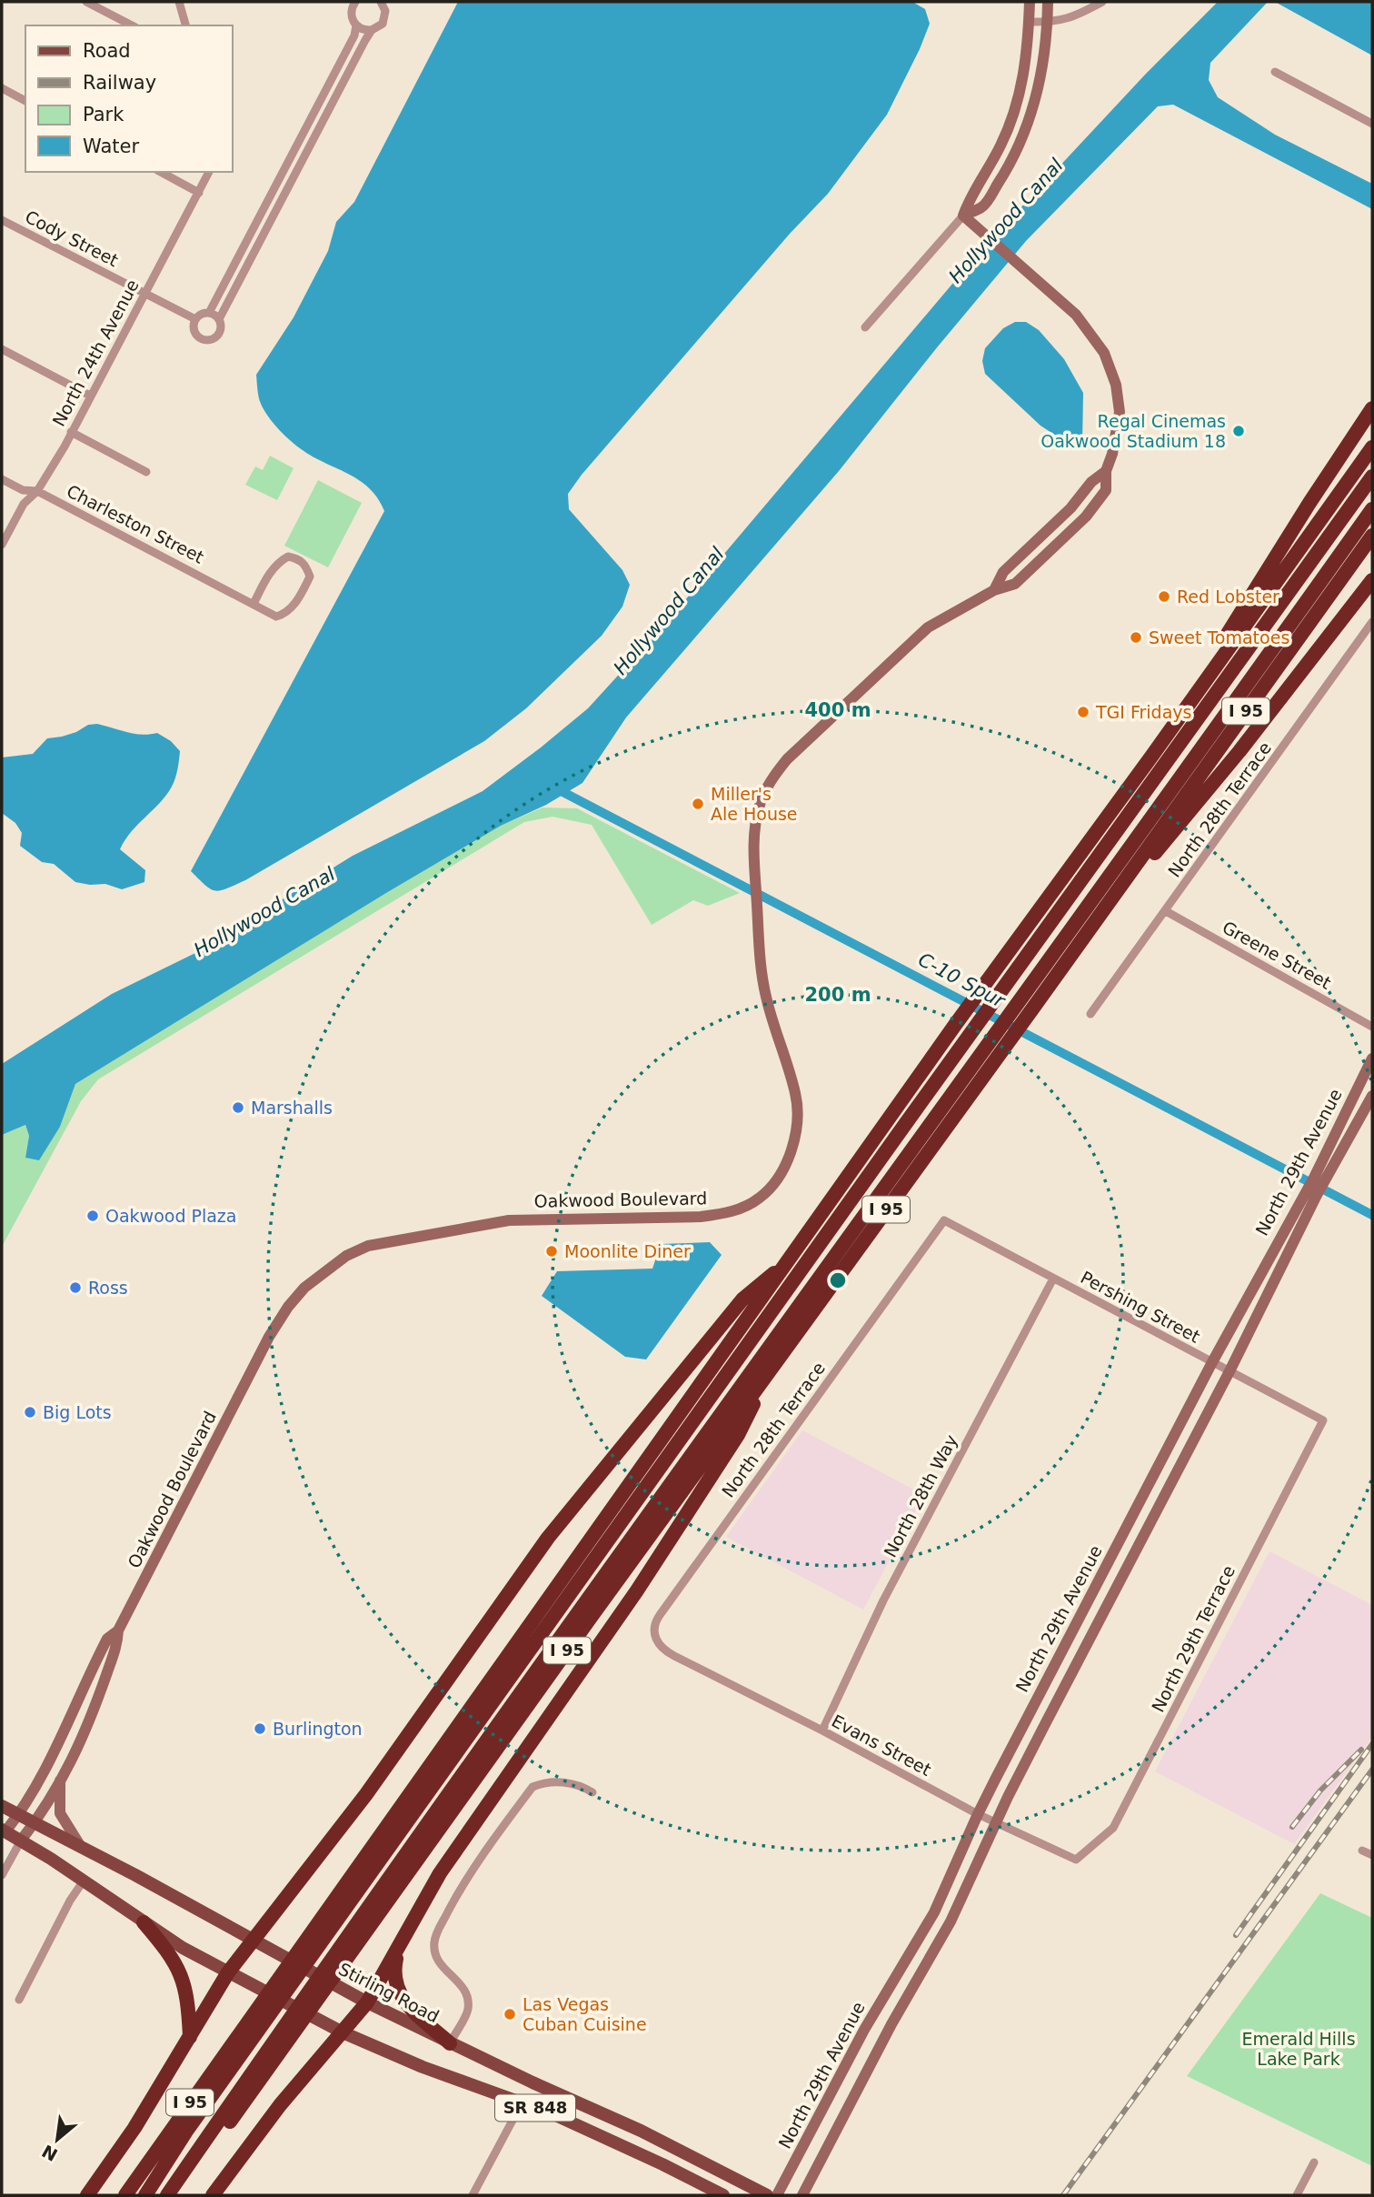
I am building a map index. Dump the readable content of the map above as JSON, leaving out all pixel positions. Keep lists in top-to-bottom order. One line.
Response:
{"streets":{"highway":["I 95"],"main road":["Stirling Road","SR 848"],"street":["Cody Street","North 24th Avenue","Charleston Street","North 28th Terrace","Greene Street","North 29th Avenue","Oakwood Boulevard","Pershing Street","North 28th Way","North 29th Terrace","Evans Street"]},"crossings":[["Cody Street","North 24th Avenue"],["North 24th Avenue","Charleston Street"],["North 28th Terrace","Greene Street"],["North 28th Terrace","Pershing Street"],["North 28th Terrace","Evans Street"],["North 29th Avenue","Pershing Street"],["North 29th Avenue","Evans Street"],["Oakwood Boulevard","Stirling Road"],["Oakwood Boulevard","SR 848"],["Pershing Street","North 28th Way"],["Pershing Street","North 29th Terrace"],["North 28th Way","Evans Street"],["North 29th Terrace","Evans Street"]],"water":["Hollywood Canal","C-10 Spur"],"parks":["Emerald Hills Lake Park"],"places":["Regal Cinemas Oakwood Stadium 18","Red Lobster","Sweet Tomatoes","TGI Fridays","Miller's Ale House","Marshalls","Oakwood Plaza","Moonlite Diner","Ross","Big Lots","Burlington","Las Vegas Cuban Cuisine"],"legend":["Road","Railway","Park","Water"],"north":"bottom left","rings":["400 m","200 m"]}
